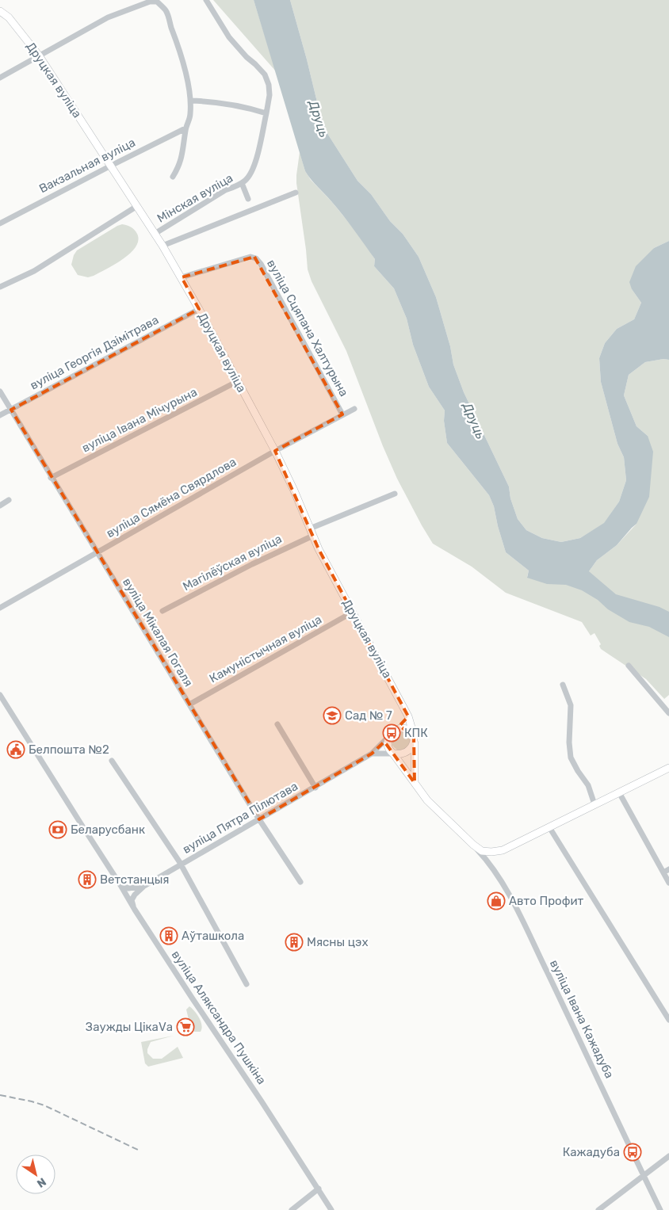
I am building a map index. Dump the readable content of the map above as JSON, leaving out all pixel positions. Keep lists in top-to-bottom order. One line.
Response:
{"streets":{"main road":["Друцкая вуліца"],"street":["Вакзальная вуліца","Мінская вуліца","вуліца Сцяпана Халтурына","вуліца Георгія Дзімітрава","вуліца Івана Мічурына","вуліца Сямёна Свярдлова","Магілёўская вуліца","вуліца Мікалая Гогаля","Камуністычная вуліца","вуліца Пятра Пілютава","вуліца Аляксандра Пушкіна","вуліца Івана Кажадуба"]},"crossings":[["Друцкая вуліца","Вакзальная вуліца"],["Друцкая вуліца","Мінская вуліца"],["Друцкая вуліца","вуліца Сцяпана Халтурына"],["Друцкая вуліца","вуліца Георгія Дзімітрава"],["Друцкая вуліца","вуліца Івана Мічурына"],["Друцкая вуліца","вуліца Сямёна Свярдлова"],["Друцкая вуліца","Магілёўская вуліца"],["Друцкая вуліца","Камуністычная вуліца"],["Друцкая вуліца","вуліца Пятра Пілютава"],["вуліца Сцяпана Халтурына","вуліца Сямёна Свярдлова"],["вуліца Георгія Дзімітрава","вуліца Мікалая Гогаля"],["вуліца Івана Мічурына","вуліца Мікалая Гогаля"],["вуліца Сямёна Свярдлова","вуліца Мікалая Гогаля"],["вуліца Мікалая Гогаля","Камуністычная вуліца"],["вуліца Мікалая Гогаля","вуліца Пятра Пілютава"],["вуліца Пятра Пілютава","вуліца Аляксандра Пушкіна"]],"water":["Друць"],"places":{"school or university":["Сад № 7"],"bus stop":["КПК","Кажадуба"],"public building":["Белпошта №2"],"bank":["Беларусбанк"],"building":["Ветстанцыя","Аўташкола","Мясны цэх"],"shop":["Авто Профит"],"supermarket":["Заужды ЦікаVа"]},"north":"bottom right"}
